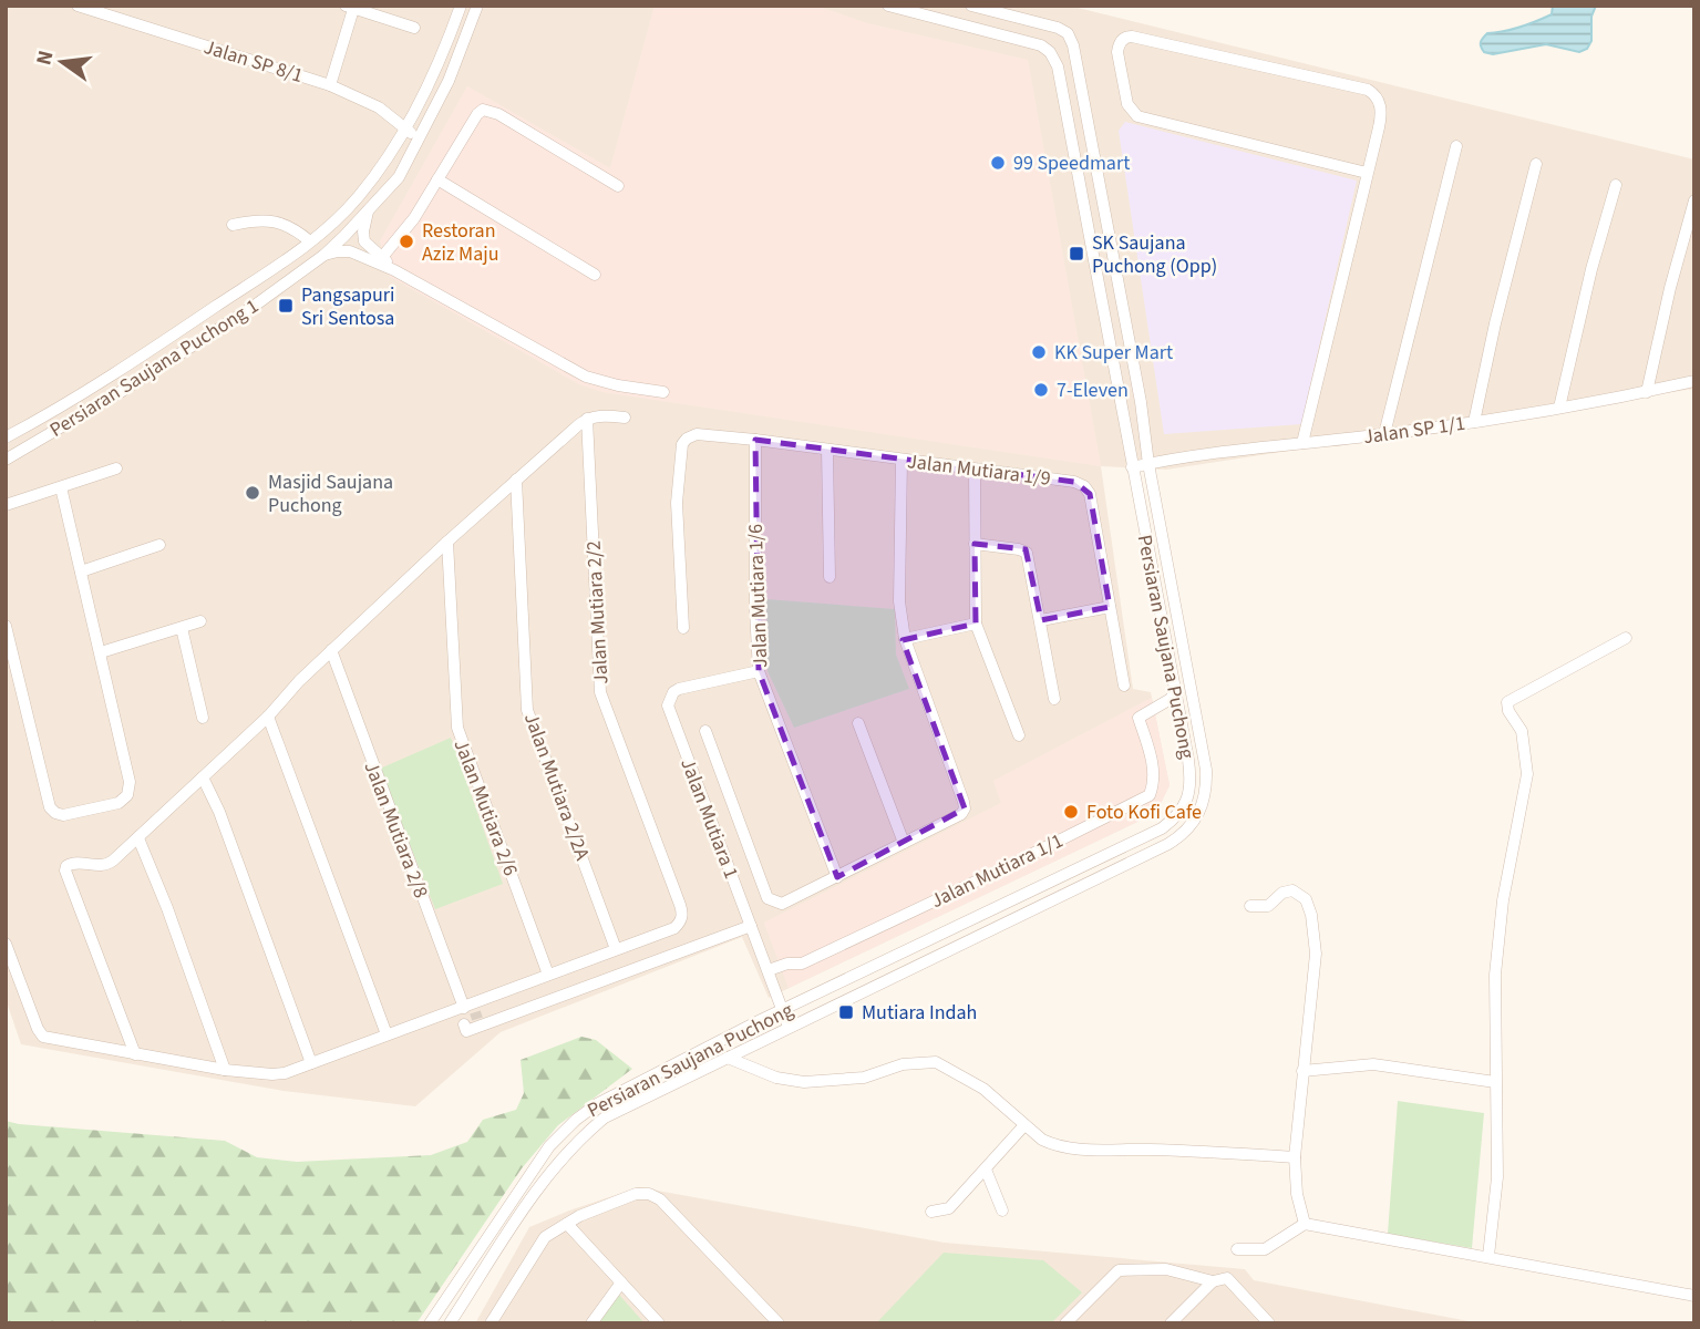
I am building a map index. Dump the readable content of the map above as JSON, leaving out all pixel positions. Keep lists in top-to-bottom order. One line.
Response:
{"streets":{"street":["Jalan SP 8/1","Persiaran Saujana Puchong 1","Jalan SP 1/1","Jalan Mutiara 1/9","Jalan Mutiara 1/6","Jalan Mutiara 2/2","Persiaran Saujana Puchong","Jalan Mutiara 2/2A","Jalan Mutiara 2/6","Jalan Mutiara 1","Jalan Mutiara 2/8","Jalan Mutiara 1/1"]},"crossings":[["Jalan SP 8/1","Persiaran Saujana Puchong 1"],["Jalan SP 1/1","Persiaran Saujana Puchong"],["Jalan Mutiara 1/9","Jalan Mutiara 1/6"],["Jalan Mutiara 1/6","Jalan Mutiara 1"],["Jalan Mutiara 2/2","Jalan Mutiara 2/2A"],["Persiaran Saujana Puchong","Jalan Mutiara 1"],["Jalan Mutiara 1","Jalan Mutiara 1/1"]],"places":{"other":["99 Speedmart","Restoran Aziz Maju","KK Super Mart","7-Eleven","Masjid Saujana Puchong","Foto Kofi Cafe"],"transit":["SK Saujana Puchong (Opp)","Pangsapuri Sri Sentosa","Mutiara Indah"]},"north":"left"}
